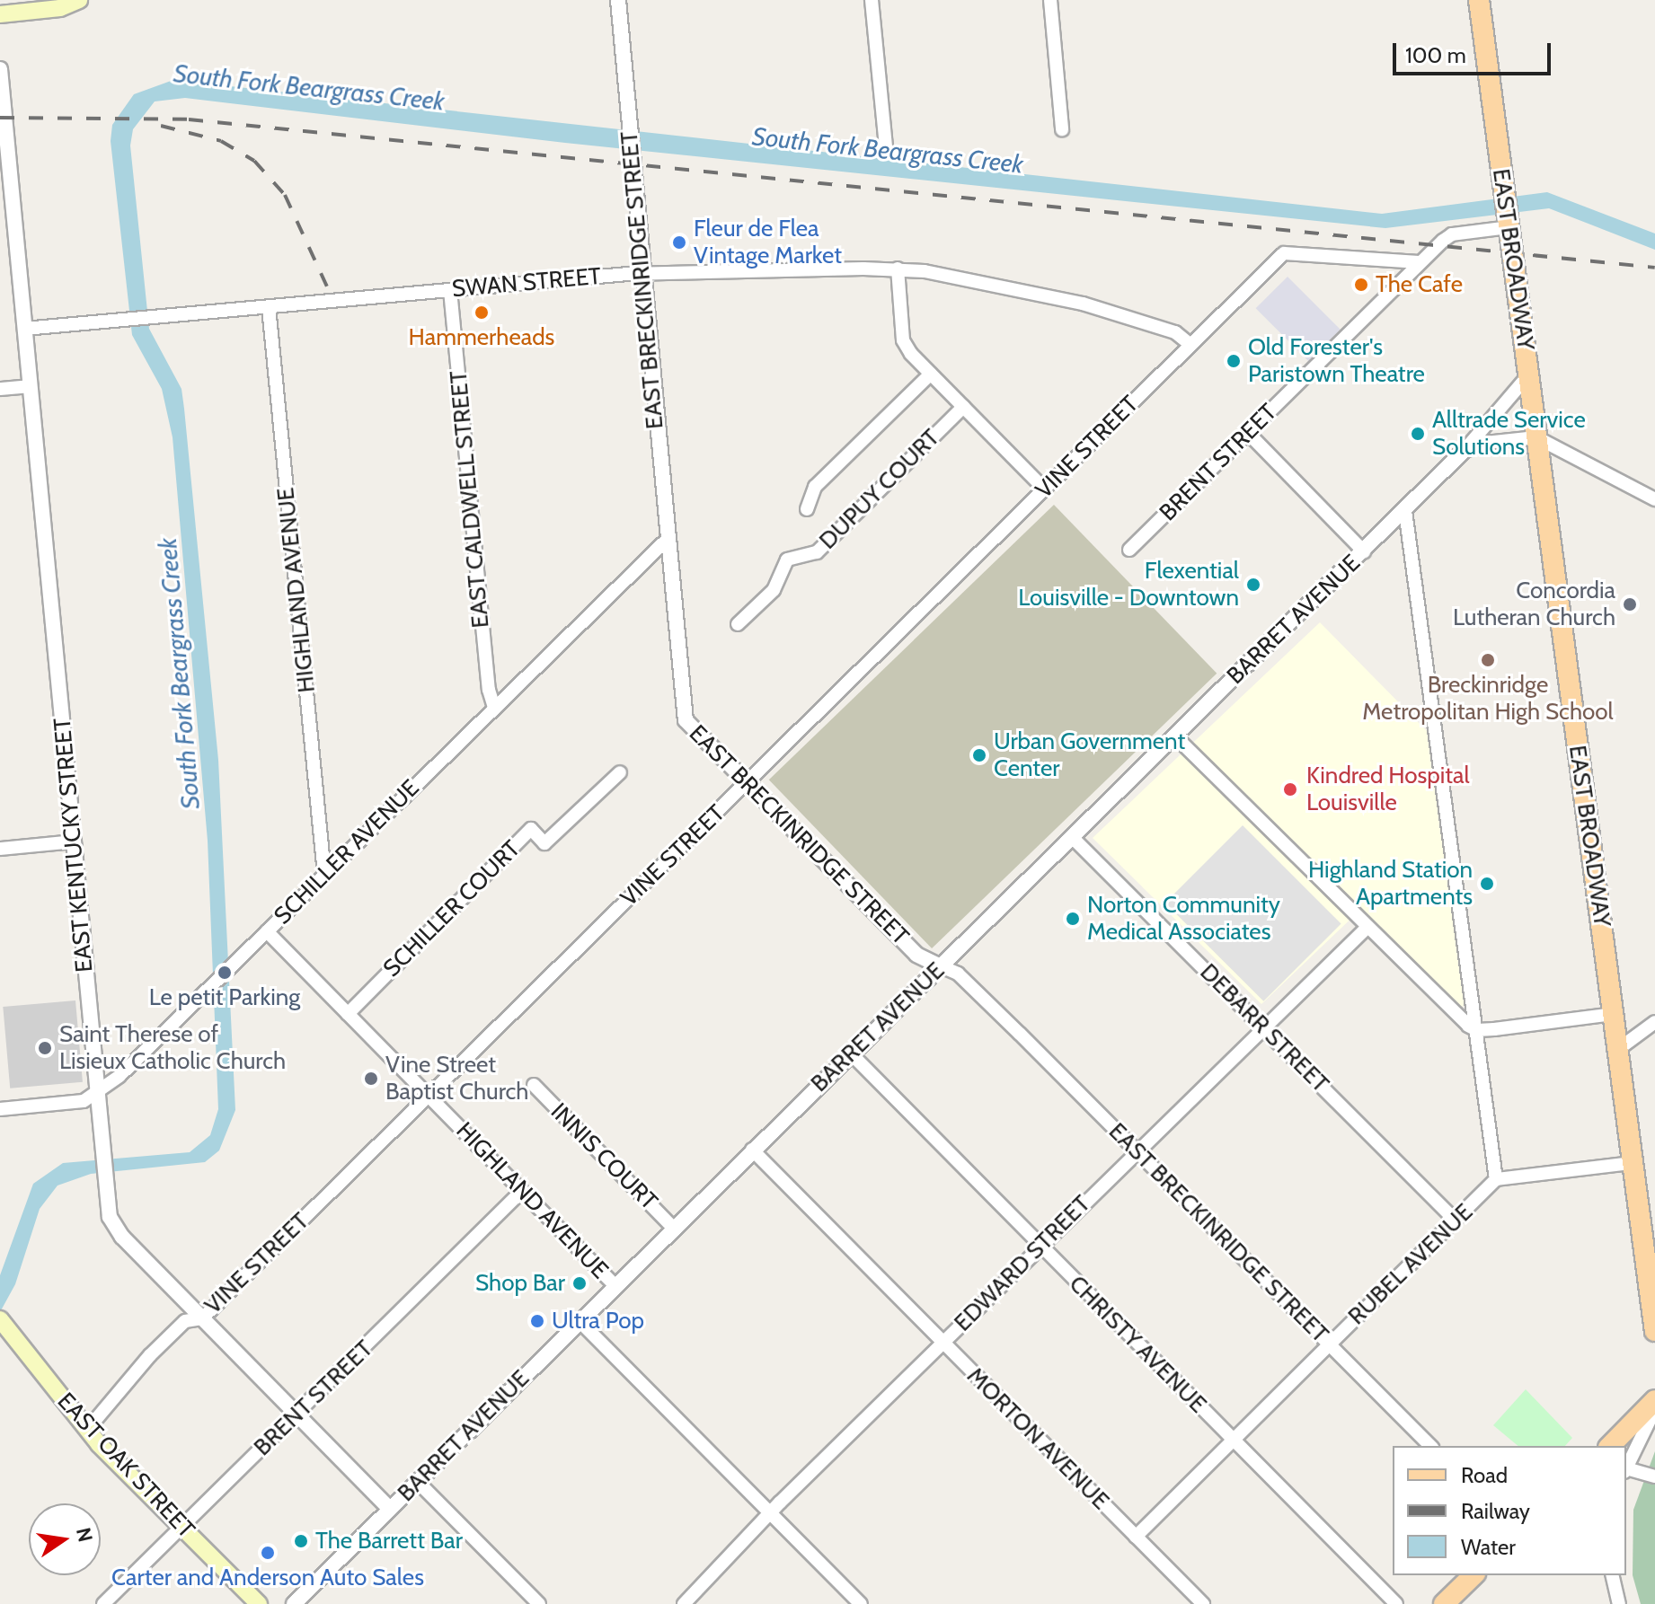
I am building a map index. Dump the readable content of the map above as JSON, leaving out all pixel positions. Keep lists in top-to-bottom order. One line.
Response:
{"streets":{"main road":["EAST BROADWAY","EAST OAK STREET"],"street":["EAST BRECKINRIDGE STREET","SWAN STREET","VINE STREET","BRENT STREET","DUPUY COURT","EAST CALDWELL STREET","HIGHLAND AVENUE","BARRET AVENUE","EAST KENTUCKY STREET","SCHILLER AVENUE","SCHILLER COURT","DEBARR STREET","INNIS COURT","EDWARD STREET","RUBEL AVENUE","CHRISTY AVENUE","MORTON AVENUE"]},"crossings":[["EAST BROADWAY","BRENT STREET"],["EAST BROADWAY","BARRET AVENUE"],["EAST BRECKINRIDGE STREET","SWAN STREET"],["EAST BRECKINRIDGE STREET","VINE STREET"],["EAST BRECKINRIDGE STREET","BARRET AVENUE"],["EAST BRECKINRIDGE STREET","SCHILLER AVENUE"],["EAST BRECKINRIDGE STREET","EDWARD STREET"],["EAST BRECKINRIDGE STREET","RUBEL AVENUE"],["SWAN STREET","VINE STREET"],["SWAN STREET","EAST CALDWELL STREET"],["SWAN STREET","HIGHLAND AVENUE"],["SWAN STREET","EAST KENTUCKY STREET"],["VINE STREET","BRENT STREET"],["VINE STREET","HIGHLAND AVENUE"],["VINE STREET","EAST KENTUCKY STREET"],["VINE STREET","EAST OAK STREET"],["BRENT STREET","HIGHLAND AVENUE"],["BRENT STREET","EAST KENTUCKY STREET"],["BRENT STREET","EAST OAK STREET"],["EAST CALDWELL STREET","SCHILLER AVENUE"],["HIGHLAND AVENUE","BARRET AVENUE"],["HIGHLAND AVENUE","SCHILLER AVENUE"],["HIGHLAND AVENUE","SCHILLER COURT"],["BARRET AVENUE","EAST KENTUCKY STREET"],["BARRET AVENUE","DEBARR STREET"],["BARRET AVENUE","INNIS COURT"],["BARRET AVENUE","CHRISTY AVENUE"],["BARRET AVENUE","MORTON AVENUE"],["EAST KENTUCKY STREET","SCHILLER AVENUE"],["DEBARR STREET","EDWARD STREET"],["DEBARR STREET","RUBEL AVENUE"],["EDWARD STREET","CHRISTY AVENUE"],["EDWARD STREET","MORTON AVENUE"],["RUBEL AVENUE","CHRISTY AVENUE"],["RUBEL AVENUE","MORTON AVENUE"]],"water":["South Fork Beargrass Creek"],"places":["Fleur de Flea Vintage Market","The Cafe","Hammerheads","Old Forester's Paristown Theatre","Alltrade Service Solutions","Flexential Louisville - Downtown","Concordia Lutheran Church","Breckinridge Metropolitan High School","Urban Government Center","Kindred Hospital Louisville","Highland Station Apartments","Norton Community Medical Associates","Le petit Parking","Saint Therese of Lisieux Catholic Church","Vine Street Baptist Church","Shop Bar","Ultra Pop","The Barrett Bar","Carter and Anderson Auto Sales"],"legend":["Road","Railway","Water"],"scale_bar":"100 m","north":"right"}
